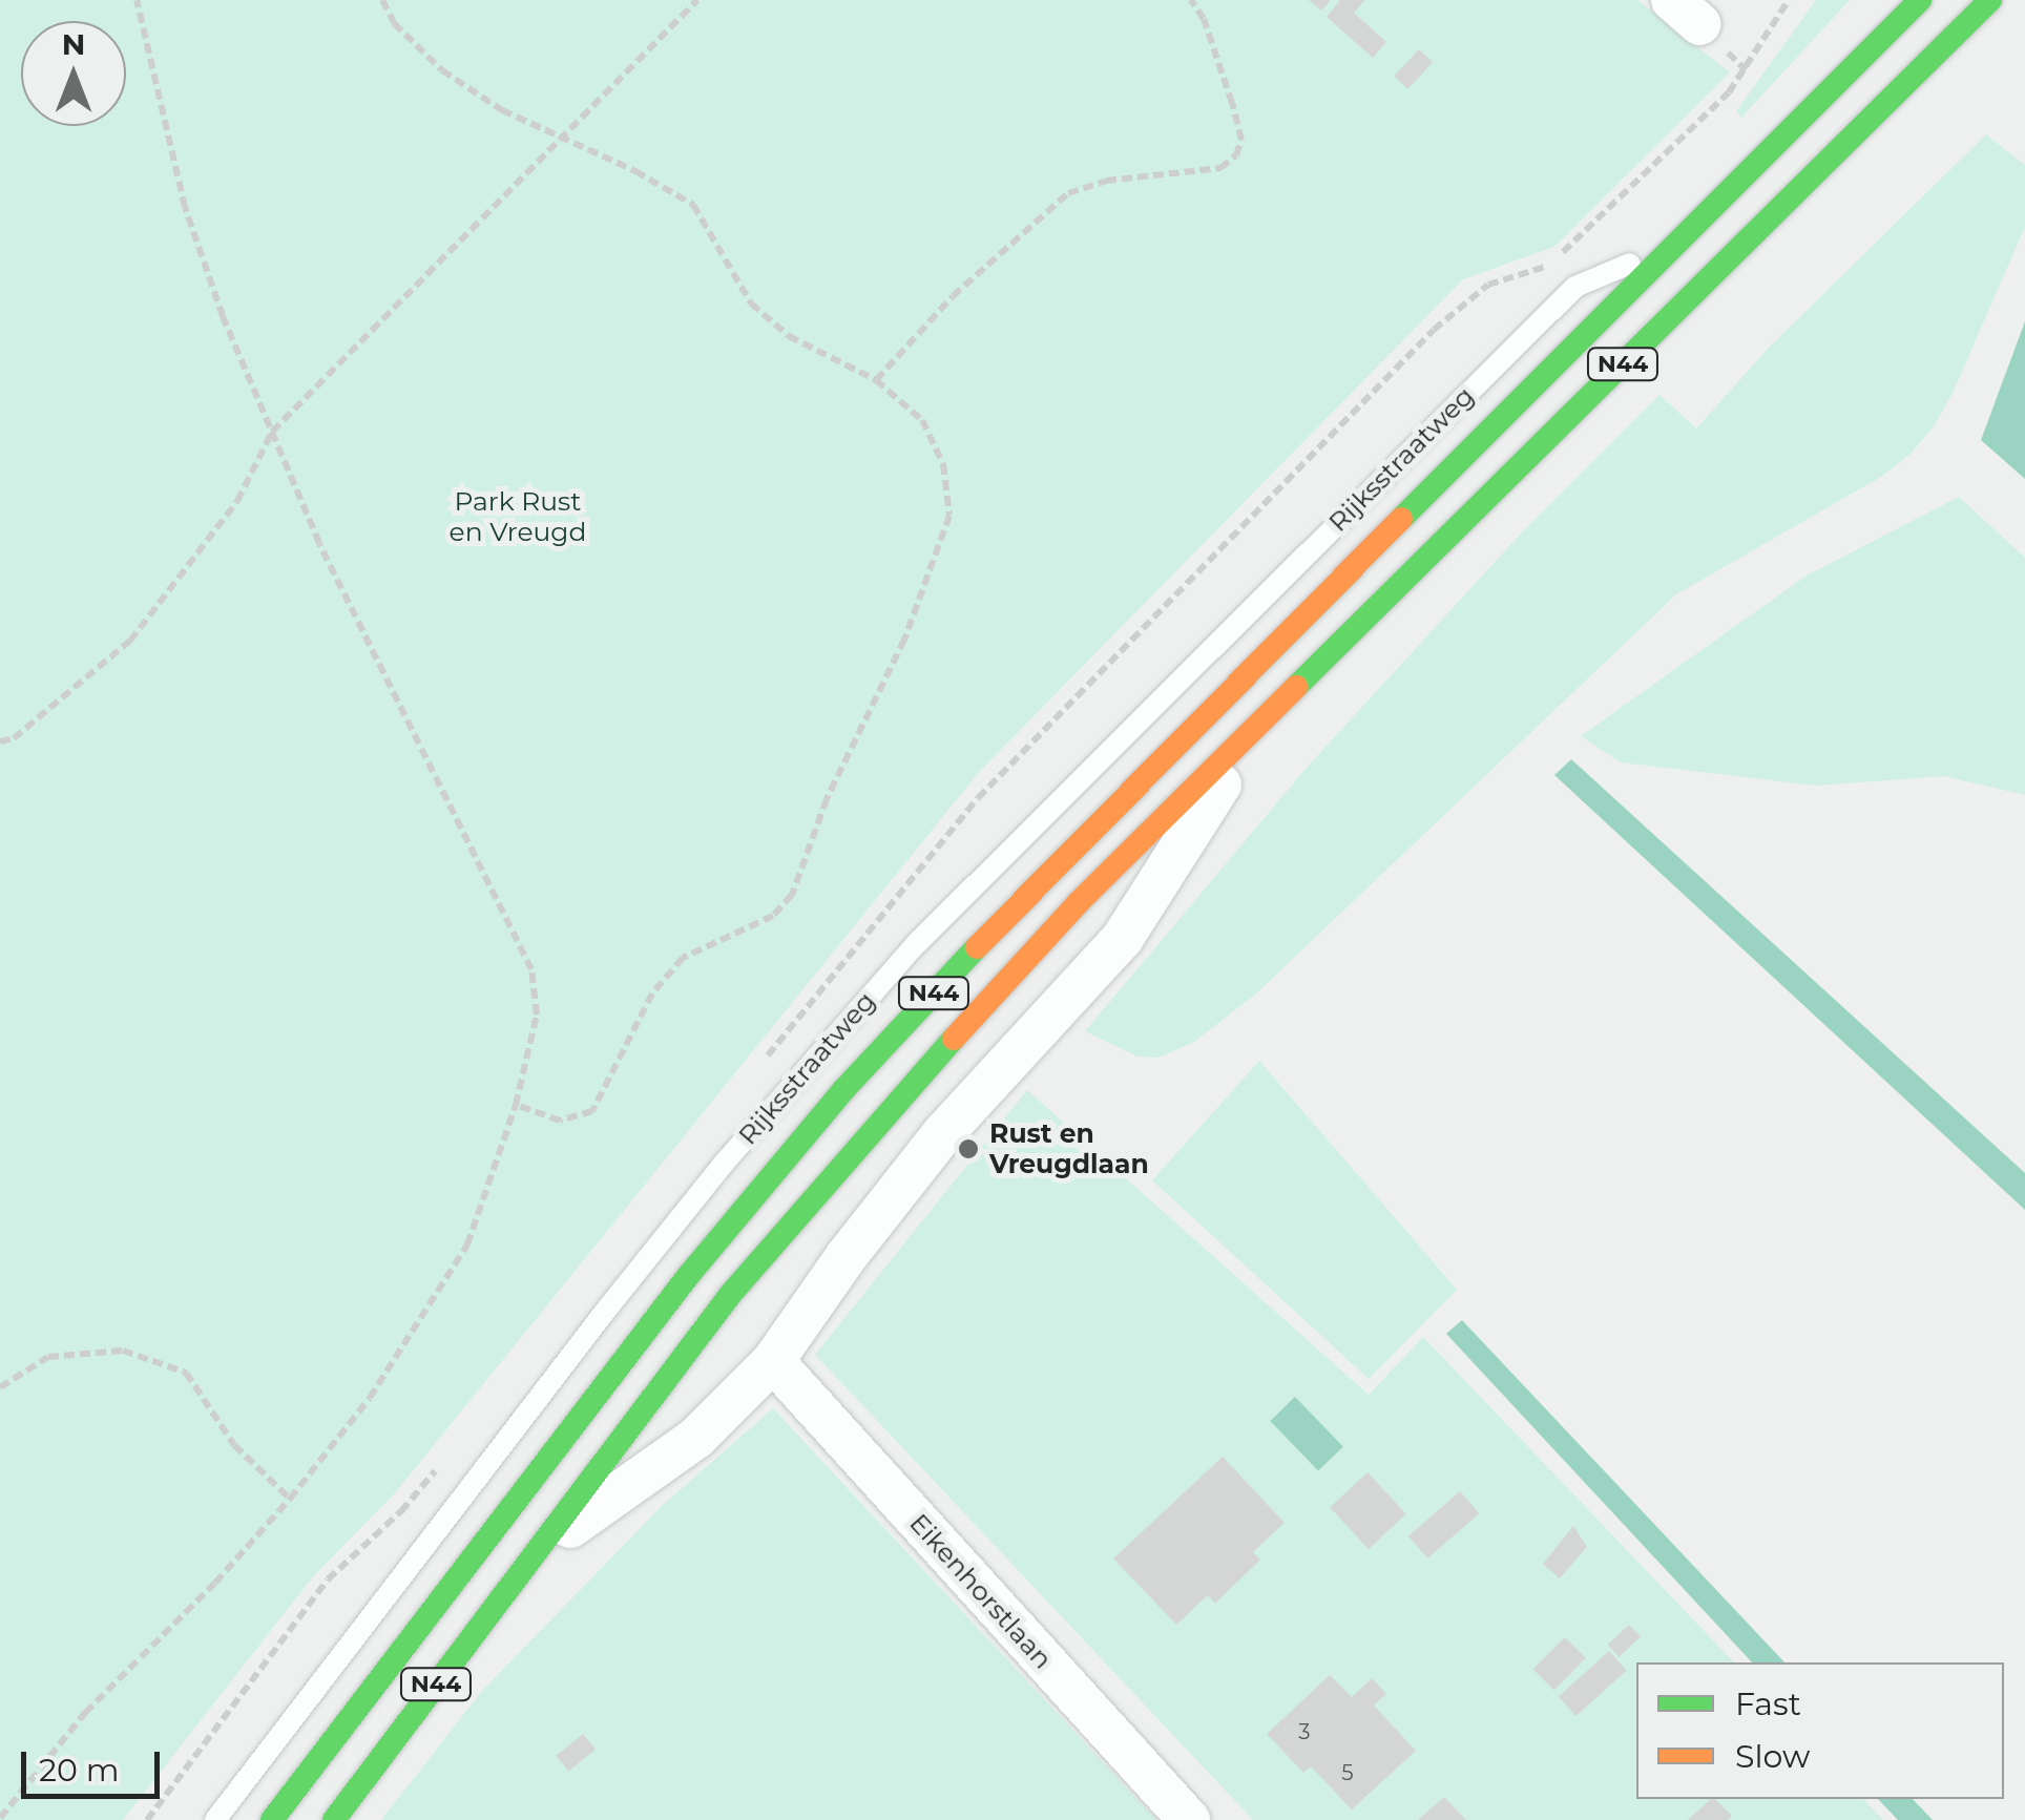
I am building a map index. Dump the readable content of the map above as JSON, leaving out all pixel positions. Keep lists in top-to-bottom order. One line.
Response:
{"streets":{"main road":["N44","Rijksstraatweg"],"street":["Eikenhorstlaan"]},"crossings":[["N44","Eikenhorstlaan"]],"parks":["Park Rust en Vreugd"],"places":["Rust en Vreugdlaan"],"house_numbers":["3","5"],"legend":["Fast","Slow"],"scale_bar":"20 m","north":"top"}
